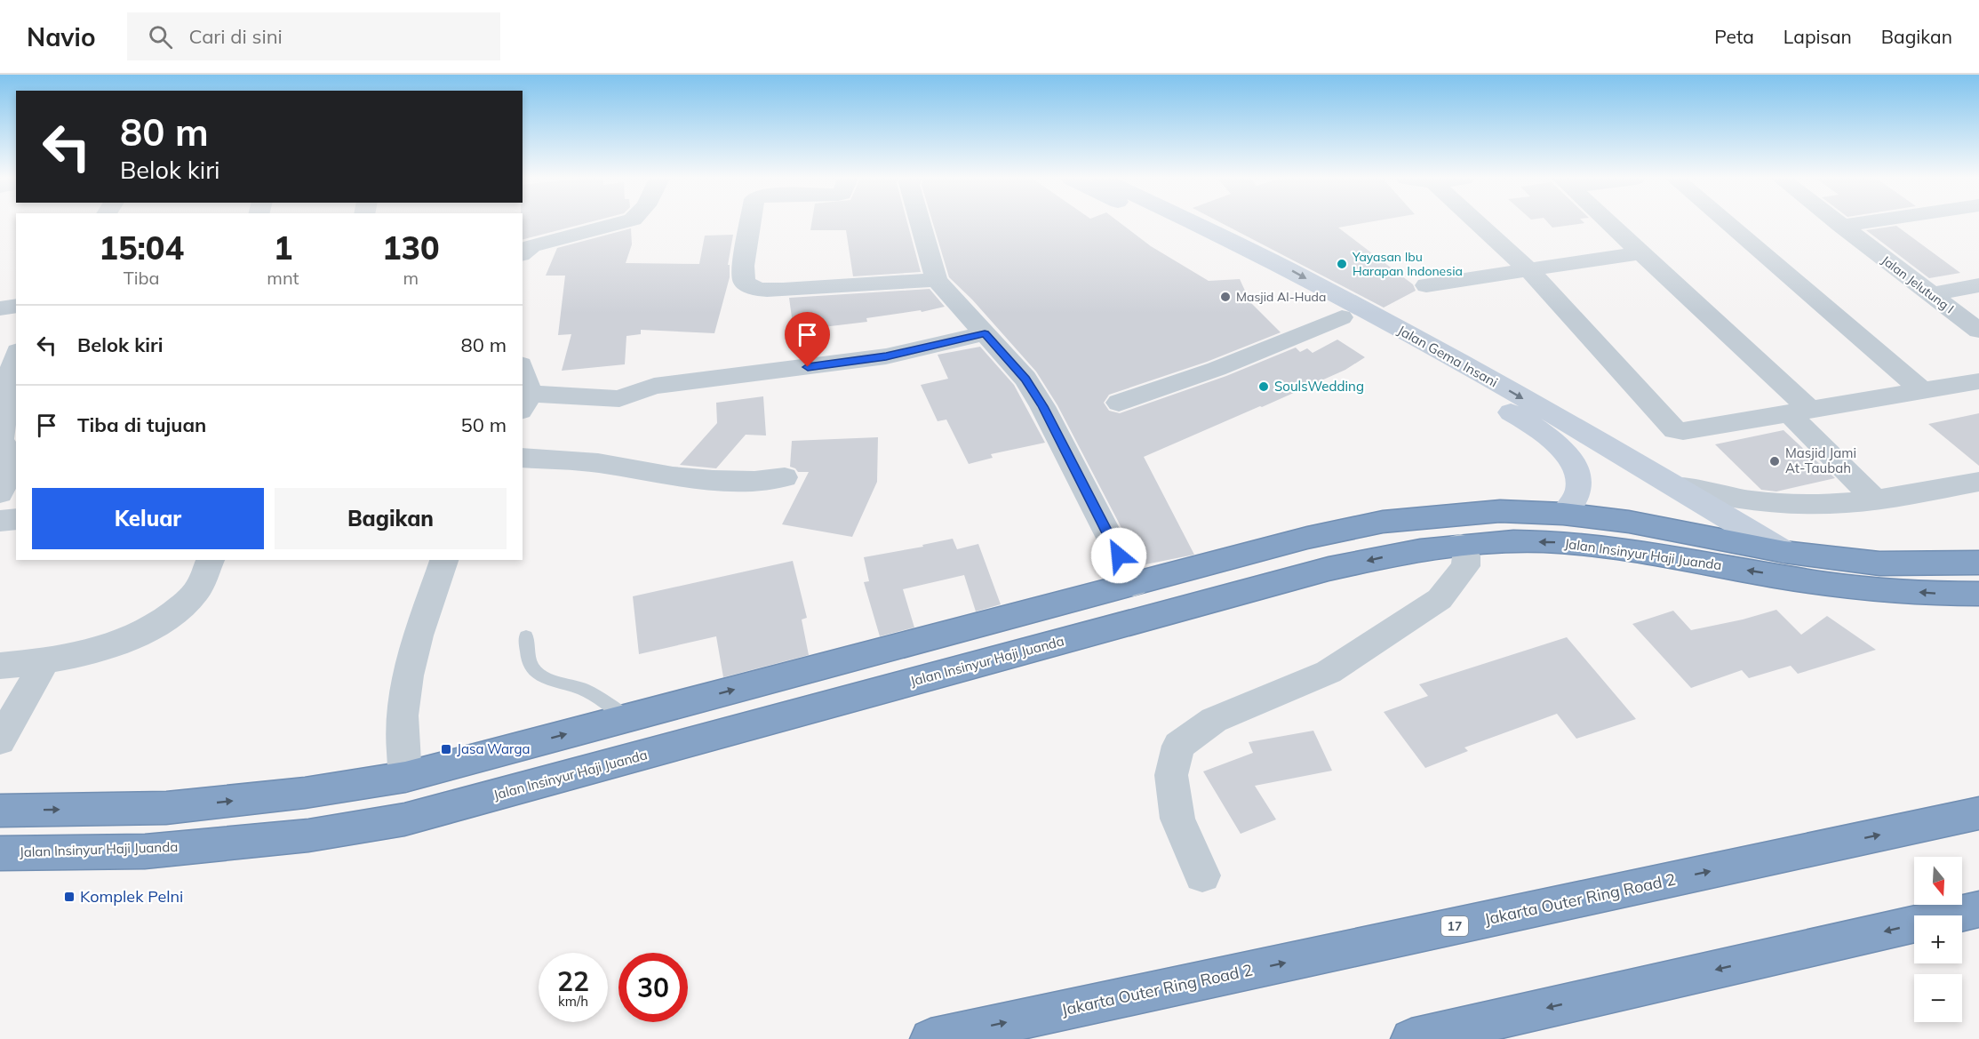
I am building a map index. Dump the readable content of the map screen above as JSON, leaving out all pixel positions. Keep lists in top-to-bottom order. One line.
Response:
{"streets":{"highway":["Jalan Insinyur Haji Juanda","Jakarta Outer Ring Road 2","17"],"street":["Jalan Jelutung I","Jalan Gema Insani"]},"crossings":[["Jalan Gema Insani","Jalan Insinyur Haji Juanda"]],"places":{"other":["Yayasan Ibu Harapan Indonesia","Masjid Al-Huda","SoulsWedding","Masjid Jami At-Taubah"],"transit":["Jasa Warga","Komplek Pelni"]},"north":"bottom","page":{"header":"Navio","search":"Cari di sini","nav":["Peta","Lapisan","Bagikan"],"turn":["80 m","Belok kiri"],"eta":["15:04","Tiba","1","mnt","130","m"],"list":[{"name":"Belok kiri","value":"80 m"},{"name":"Tiba di tujuan","value":"50 m"}],"buttons":["Keluar","Bagikan"],"map_buttons":["+","−"],"speed":"22 km/h","limit":"30"}}
